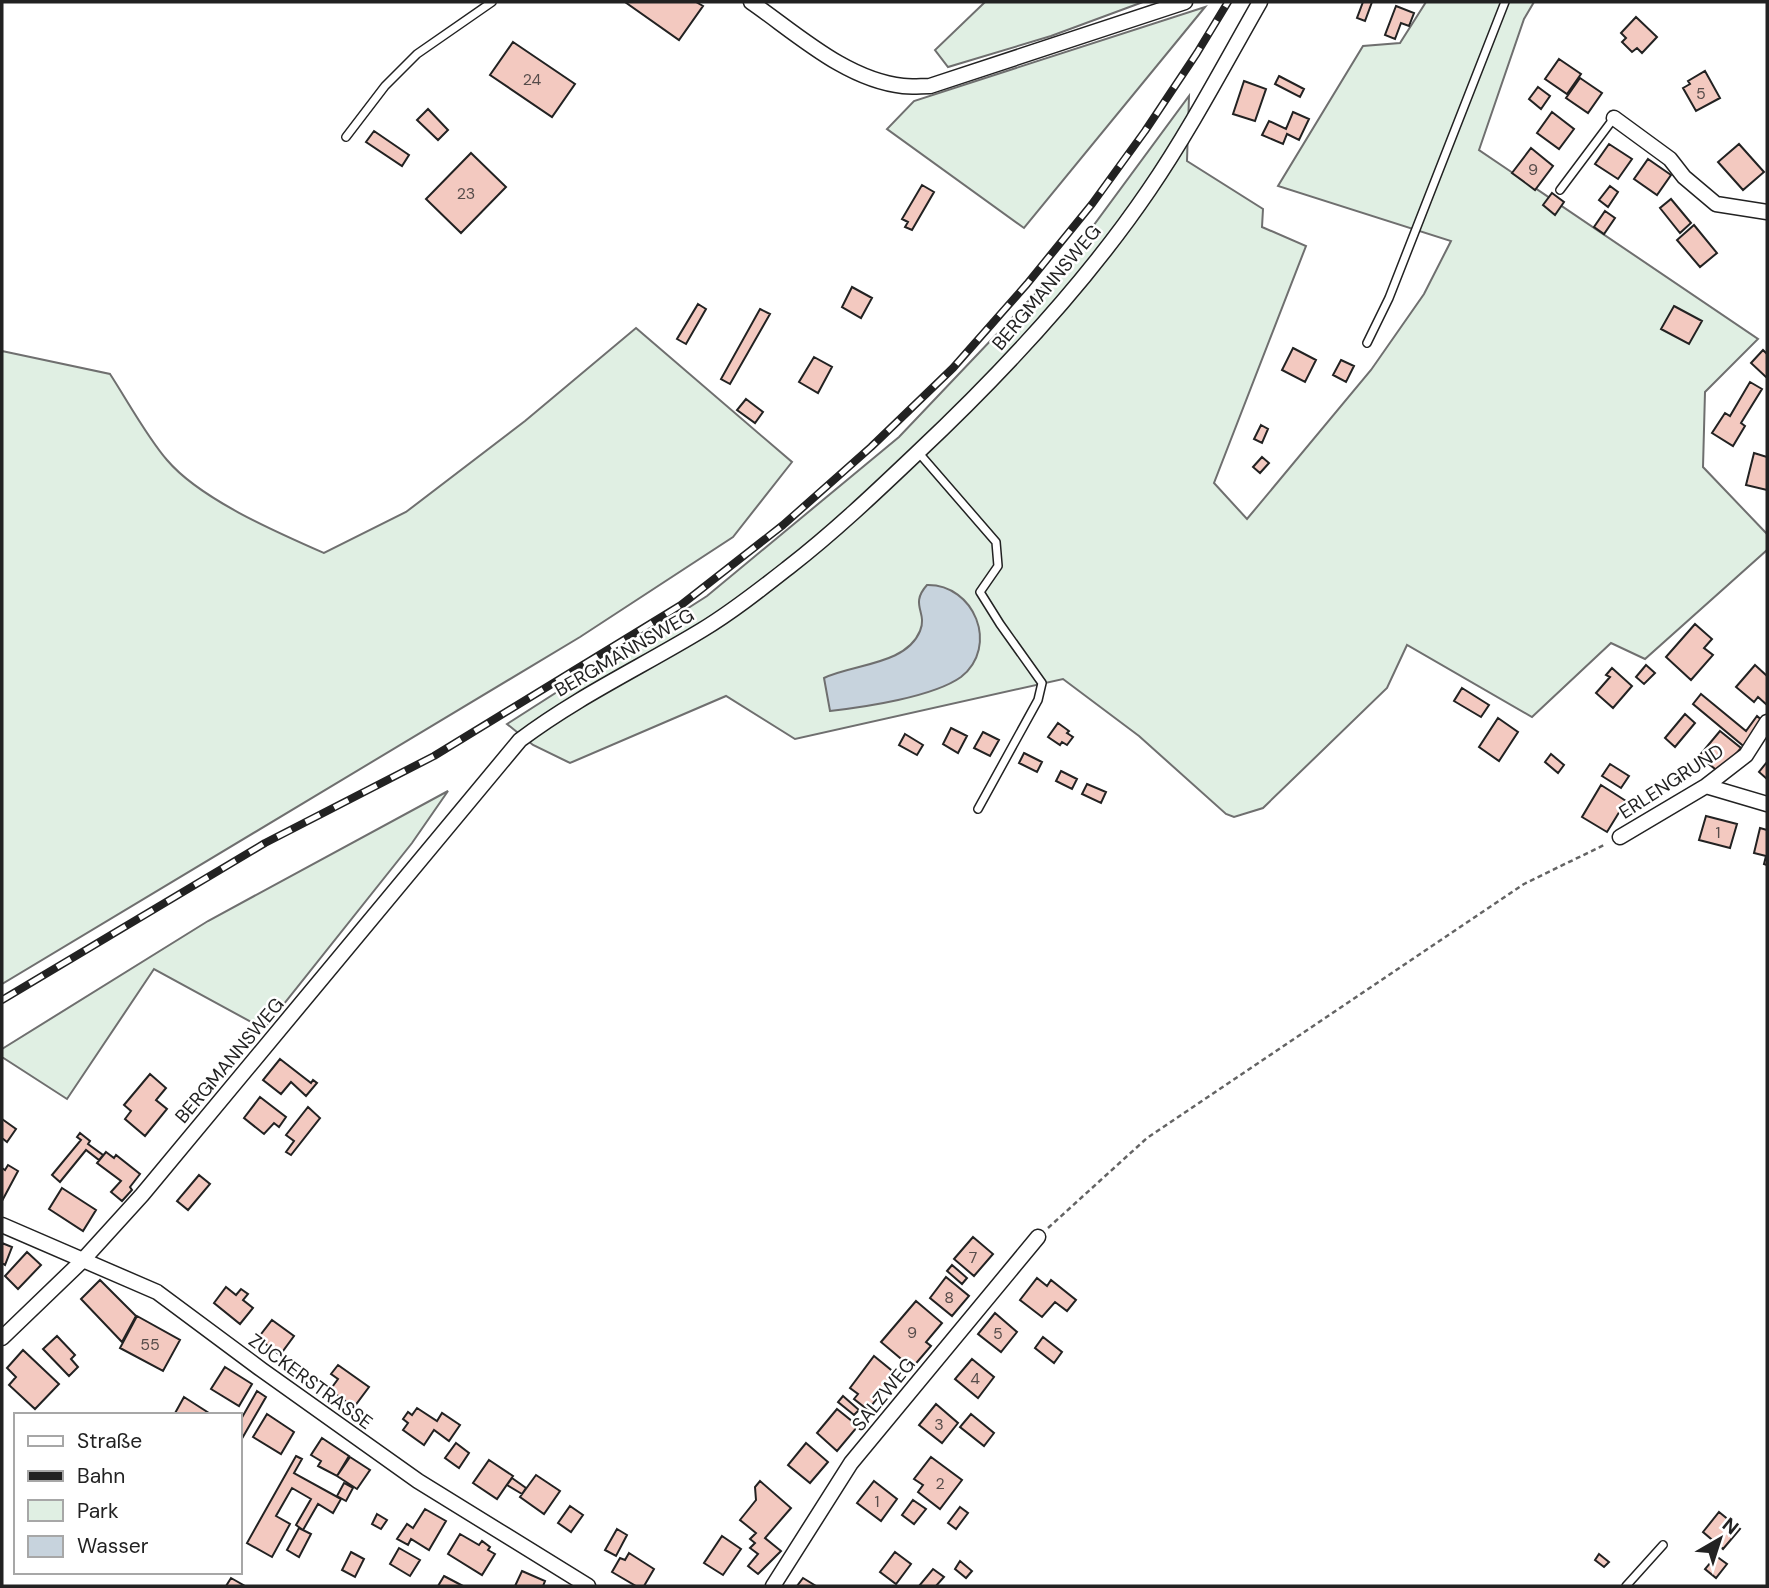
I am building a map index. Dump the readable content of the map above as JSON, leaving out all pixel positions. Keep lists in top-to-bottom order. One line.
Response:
{"streets":{"street":["BERGMANNSWEG","ERLENGRUND","ZUCKERSTRASSE","SALZWEG"]},"crossings":[["BERGMANNSWEG","ZUCKERSTRASSE"]],"house_numbers":["24","5","9","23","1","7","8","9","5","55","4","3","2","1"],"legend":["Straße","Bahn","Park","Wasser"],"north":"top right"}
